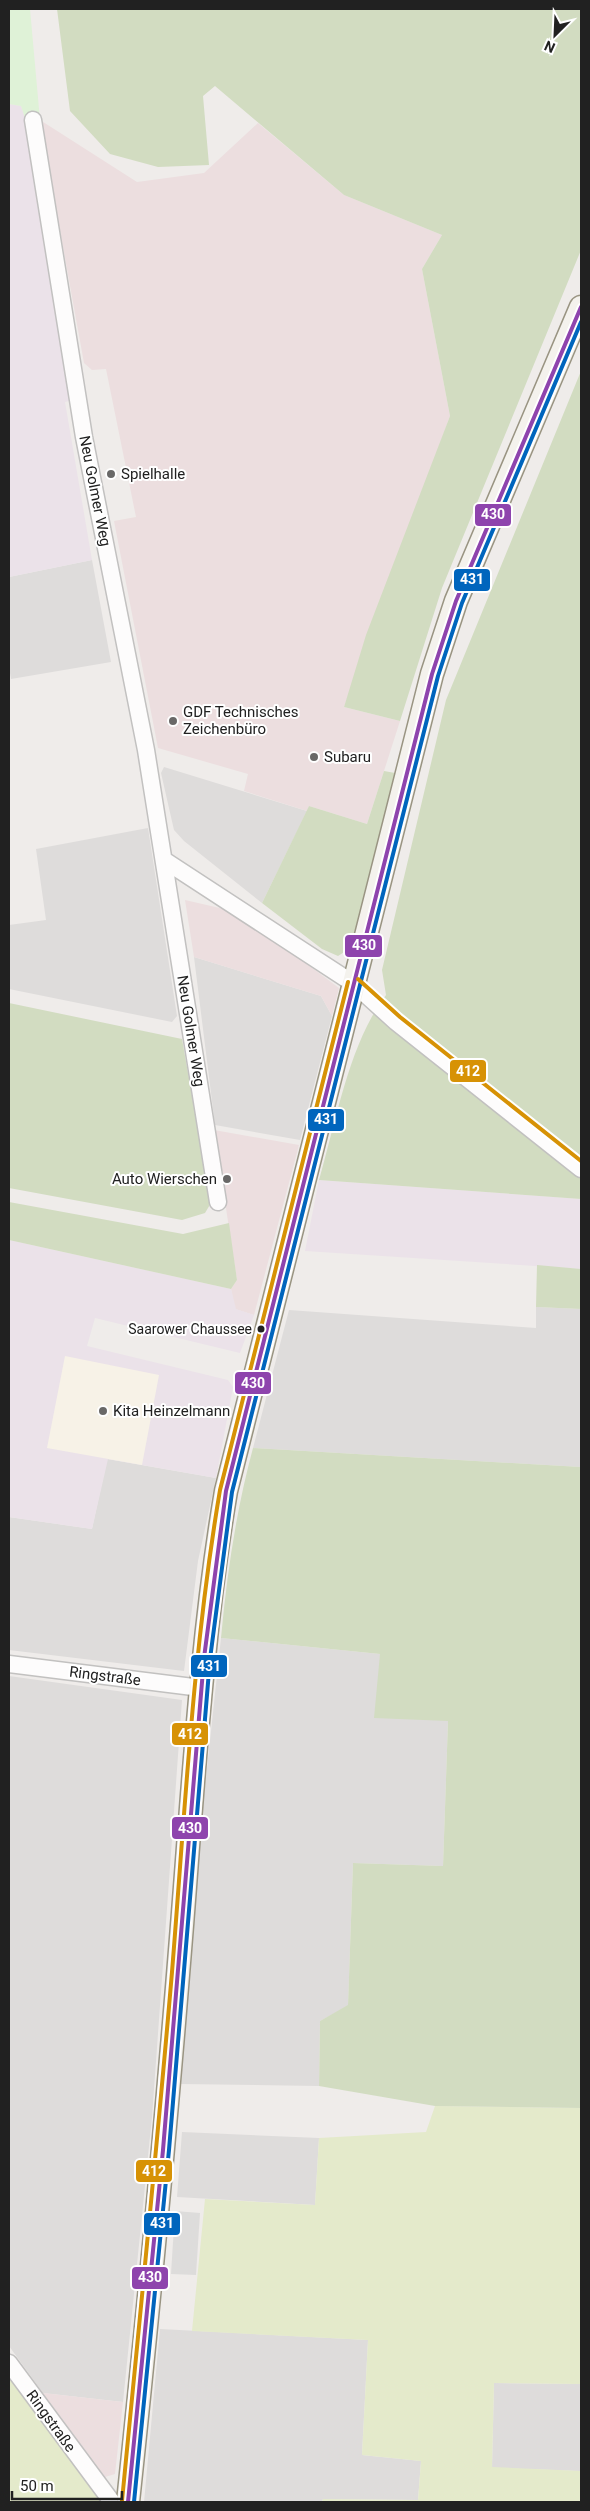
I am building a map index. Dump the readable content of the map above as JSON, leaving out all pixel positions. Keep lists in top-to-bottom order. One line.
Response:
{"streets":{"street":["Neu Golmer Weg","Ringstraße"]},"places":["Spielhalle","GDF Technisches Zeichenbüro","Subaru","Auto Wierschen","Saarower Chaussee","Kita Heinzelmann"],"lines":["transit line 430","transit line 431","transit line 412"],"scale_bar":"50 m","north":"bottom left"}
